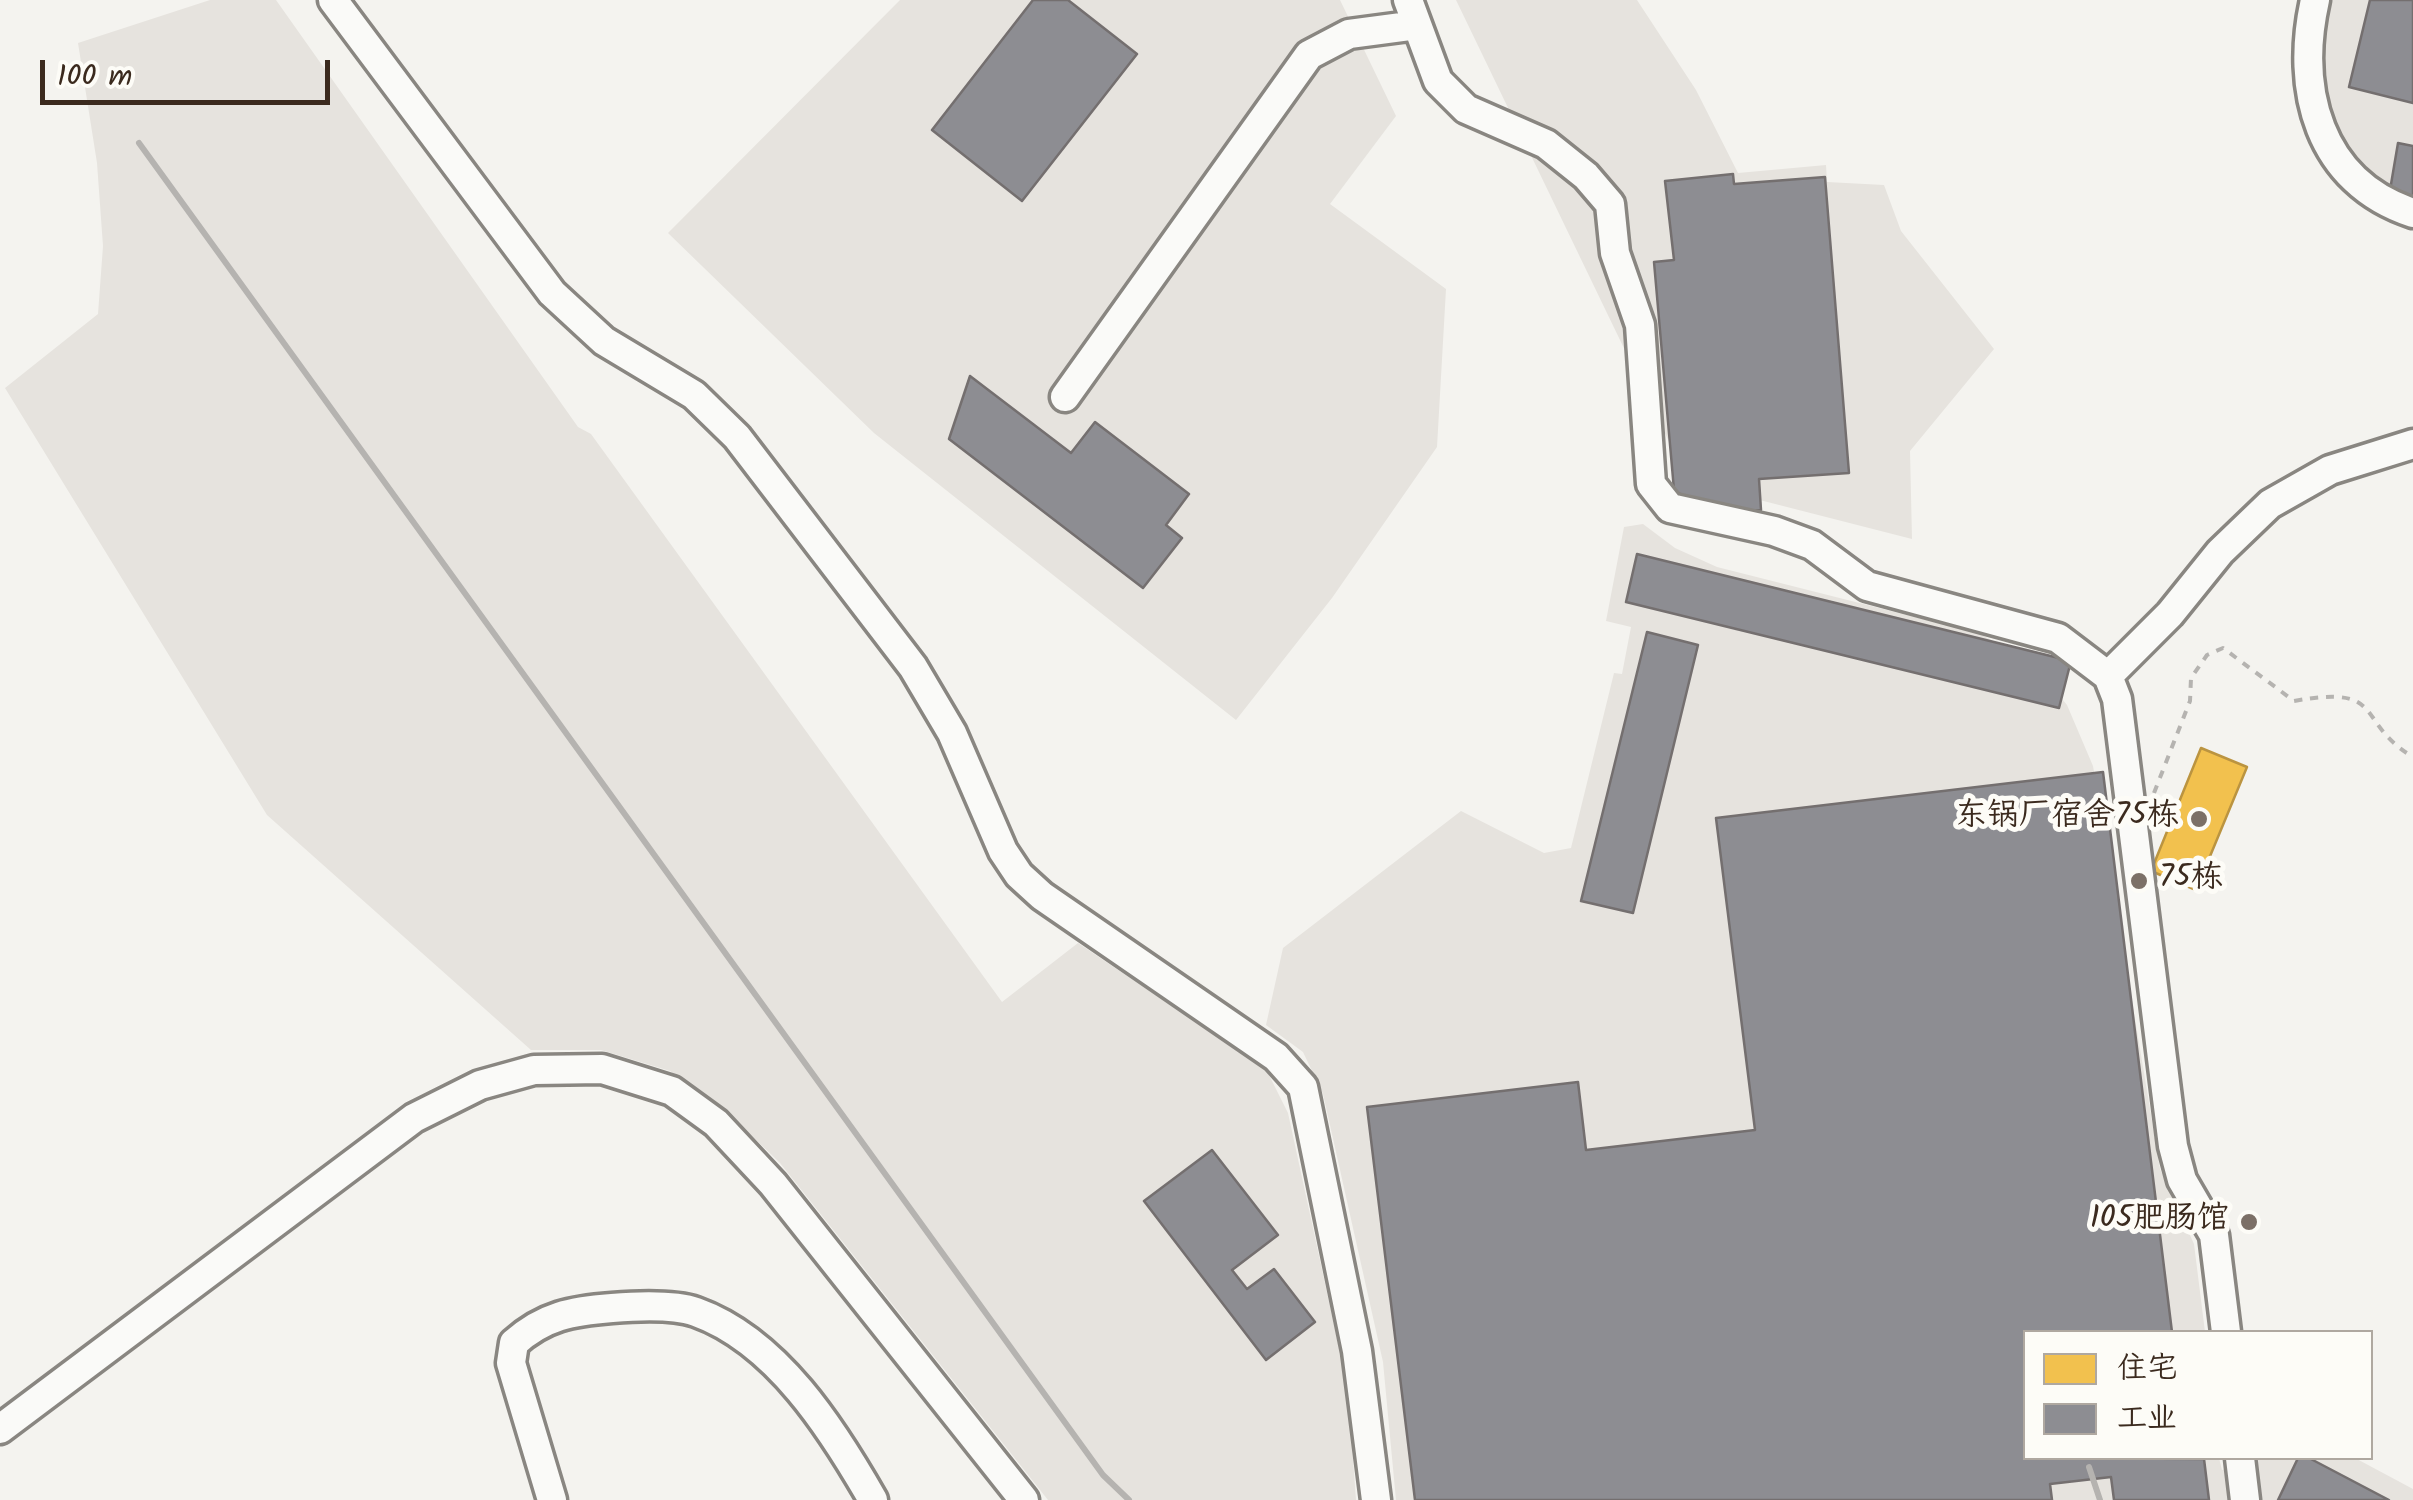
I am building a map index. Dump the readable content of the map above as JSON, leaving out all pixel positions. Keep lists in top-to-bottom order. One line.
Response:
{"places":["东锅厂宿舍75栋","75栋","105肥肠馆"],"legend":["住宅","工业"],"scale_bar":"100 m"}
